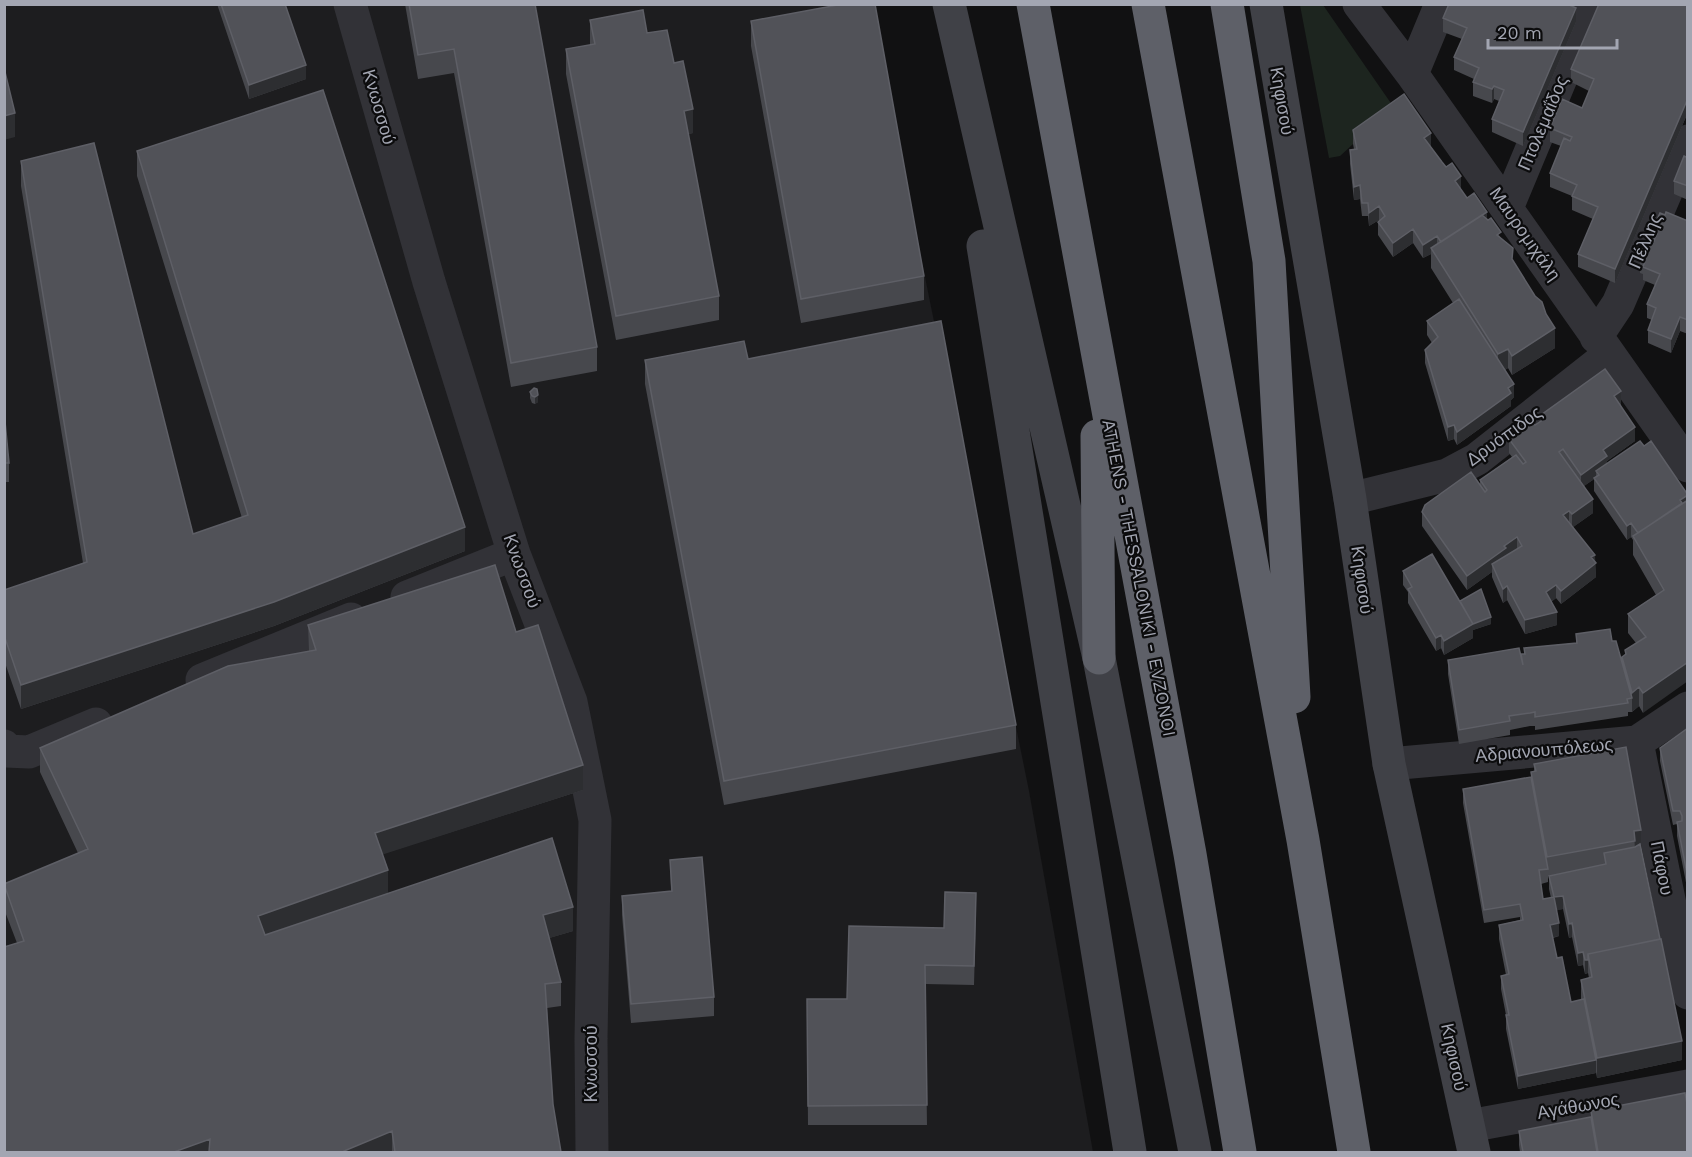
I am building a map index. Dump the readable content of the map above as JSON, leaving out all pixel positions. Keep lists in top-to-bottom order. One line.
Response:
{"streets":{"highway":["ATHENS - THESSALONIKI - EVZONOI"],"main road":["Κηφισού"],"street":["Κνωσσού","Πτολεμαΐδος","Μαυρομιχάλη","Πέλλης","Δρυόπιδος","Αδριανουπόλεως","Πάφου","Αγάθωνος"]},"crossings":[["Κηφισού","Δρυόπιδος"],["Κηφισού","Αδριανουπόλεως"],["Κηφισού","Αγάθωνος"],["Πτολεμαΐδος","Μαυρομιχάλη"],["Μαυρομιχάλη","Πέλλης"],["Μαυρομιχάλη","Δρυόπιδος"],["Πέλλης","Δρυόπιδος"],["Αδριανουπόλεως","Πάφου"]],"scale_bar":"20 m"}
